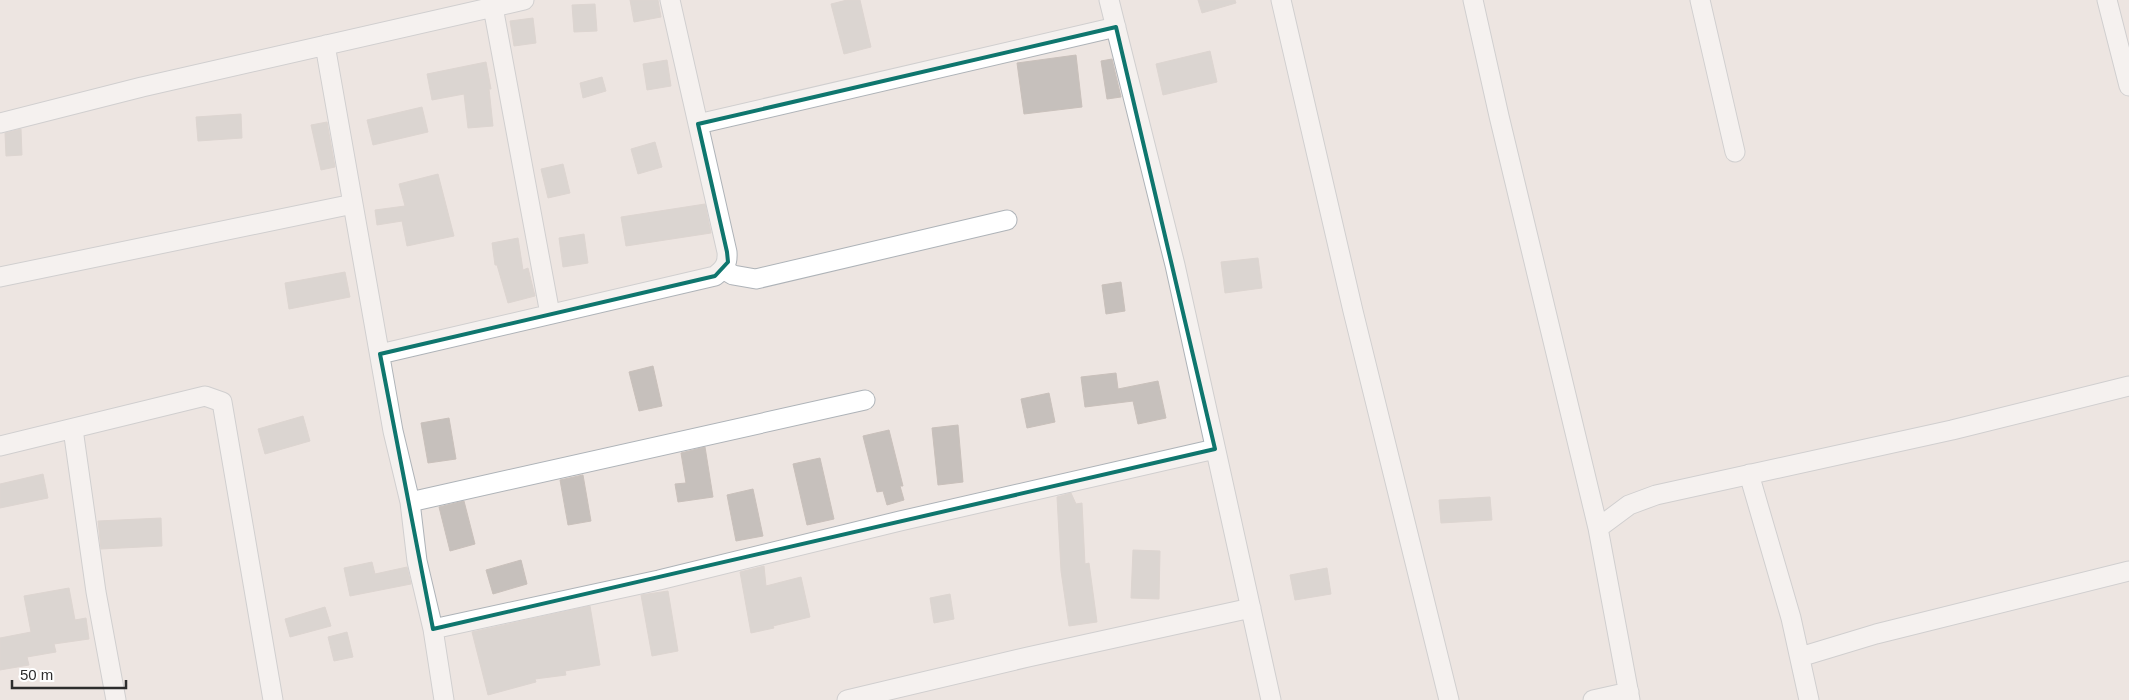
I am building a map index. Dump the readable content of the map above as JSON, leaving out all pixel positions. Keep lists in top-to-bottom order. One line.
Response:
{"scale_bar":"50 m"}
